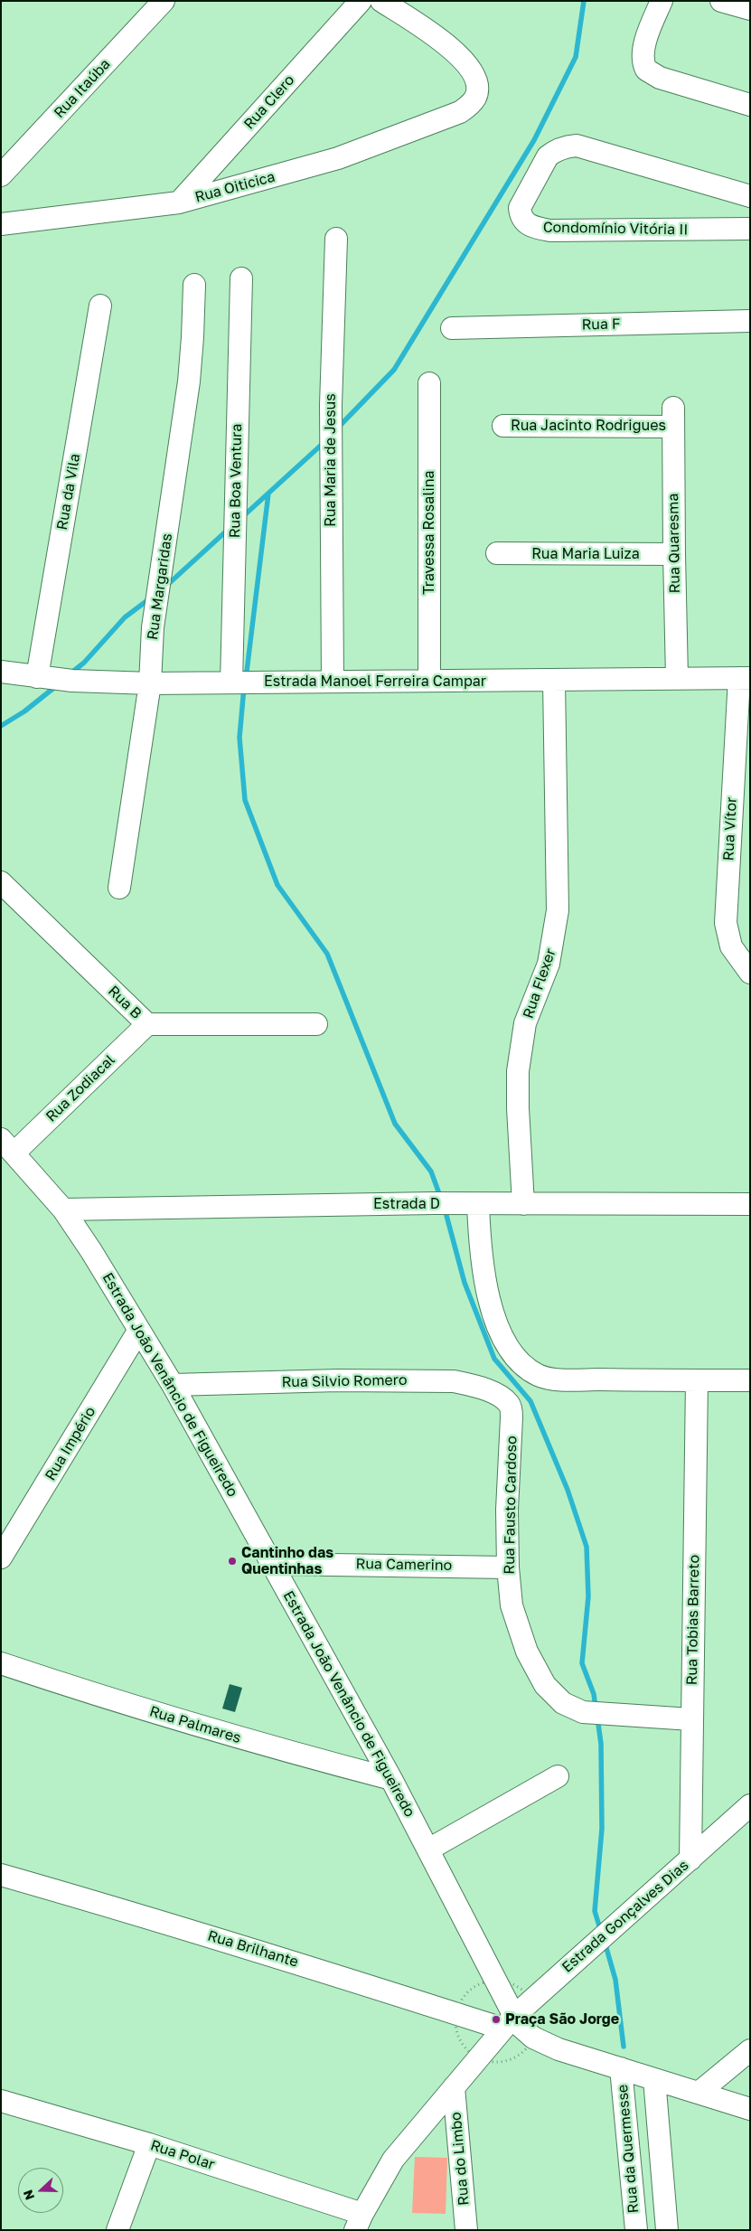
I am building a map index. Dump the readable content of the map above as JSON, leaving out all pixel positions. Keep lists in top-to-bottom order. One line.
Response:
{"streets":{"street":["Rua Itaúba","Rua Clero","Rua Oiticica","Condomínio Vitória II","Rua F","Rua Jacinto Rodrigues","Rua Maria de Jesus","Rua Boa Ventura","Rua da Vila","Travessa Rosalina","Rua Quaresma","Rua Maria Luiza","Rua Margaridas","Estrada Manoel Ferreira Campar","Rua Vítor","Rua Flexer","Rua B","Rua Zodiacal","Estrada D","Rua Silvio Romero","Estrada João Venâncio de Figueiredo","Rua Império","Rua Fausto Cardoso","Rua Camerino","Rua Tobias Barreto","Rua Palmares","Estrada Gonçalves Dias","Rua Brilhante","Rua da Quermesse","Rua Polar","Rua do Limbo"]},"crossings":[["Rua Clero","Rua Oiticica"],["Rua Jacinto Rodrigues","Rua Quaresma"],["Rua Maria de Jesus","Estrada Manoel Ferreira Campar"],["Rua Boa Ventura","Estrada Manoel Ferreira Campar"],["Rua da Vila","Estrada Manoel Ferreira Campar"],["Travessa Rosalina","Estrada Manoel Ferreira Campar"],["Rua Quaresma","Rua Maria Luiza"],["Rua Quaresma","Estrada Manoel Ferreira Campar"],["Rua Margaridas","Estrada Manoel Ferreira Campar"],["Estrada Manoel Ferreira Campar","Rua Vítor"],["Estrada Manoel Ferreira Campar","Rua Flexer"],["Rua Flexer","Estrada D"],["Rua B","Rua Zodiacal"],["Rua Zodiacal","Estrada João Venâncio de Figueiredo"],["Estrada D","Estrada João Venâncio de Figueiredo"],["Rua Silvio Romero","Estrada João Venâncio de Figueiredo"],["Rua Silvio Romero","Rua Fausto Cardoso"],["Estrada João Venâncio de Figueiredo","Rua Império"],["Estrada João Venâncio de Figueiredo","Rua Camerino"],["Estrada João Venâncio de Figueiredo","Rua Palmares"],["Estrada João Venâncio de Figueiredo","Estrada Gonçalves Dias"],["Estrada João Venâncio de Figueiredo","Rua Brilhante"],["Estrada João Venâncio de Figueiredo","Rua da Quermesse"],["Rua Fausto Cardoso","Rua Camerino"],["Rua Fausto Cardoso","Rua Tobias Barreto"],["Rua Tobias Barreto","Estrada Gonçalves Dias"],["Estrada Gonçalves Dias","Rua Brilhante"],["Estrada Gonçalves Dias","Rua Polar"],["Estrada Gonçalves Dias","Rua do Limbo"]],"places":["Cantinho das Quentinhas","Praça São Jorge"],"north":"left"}
